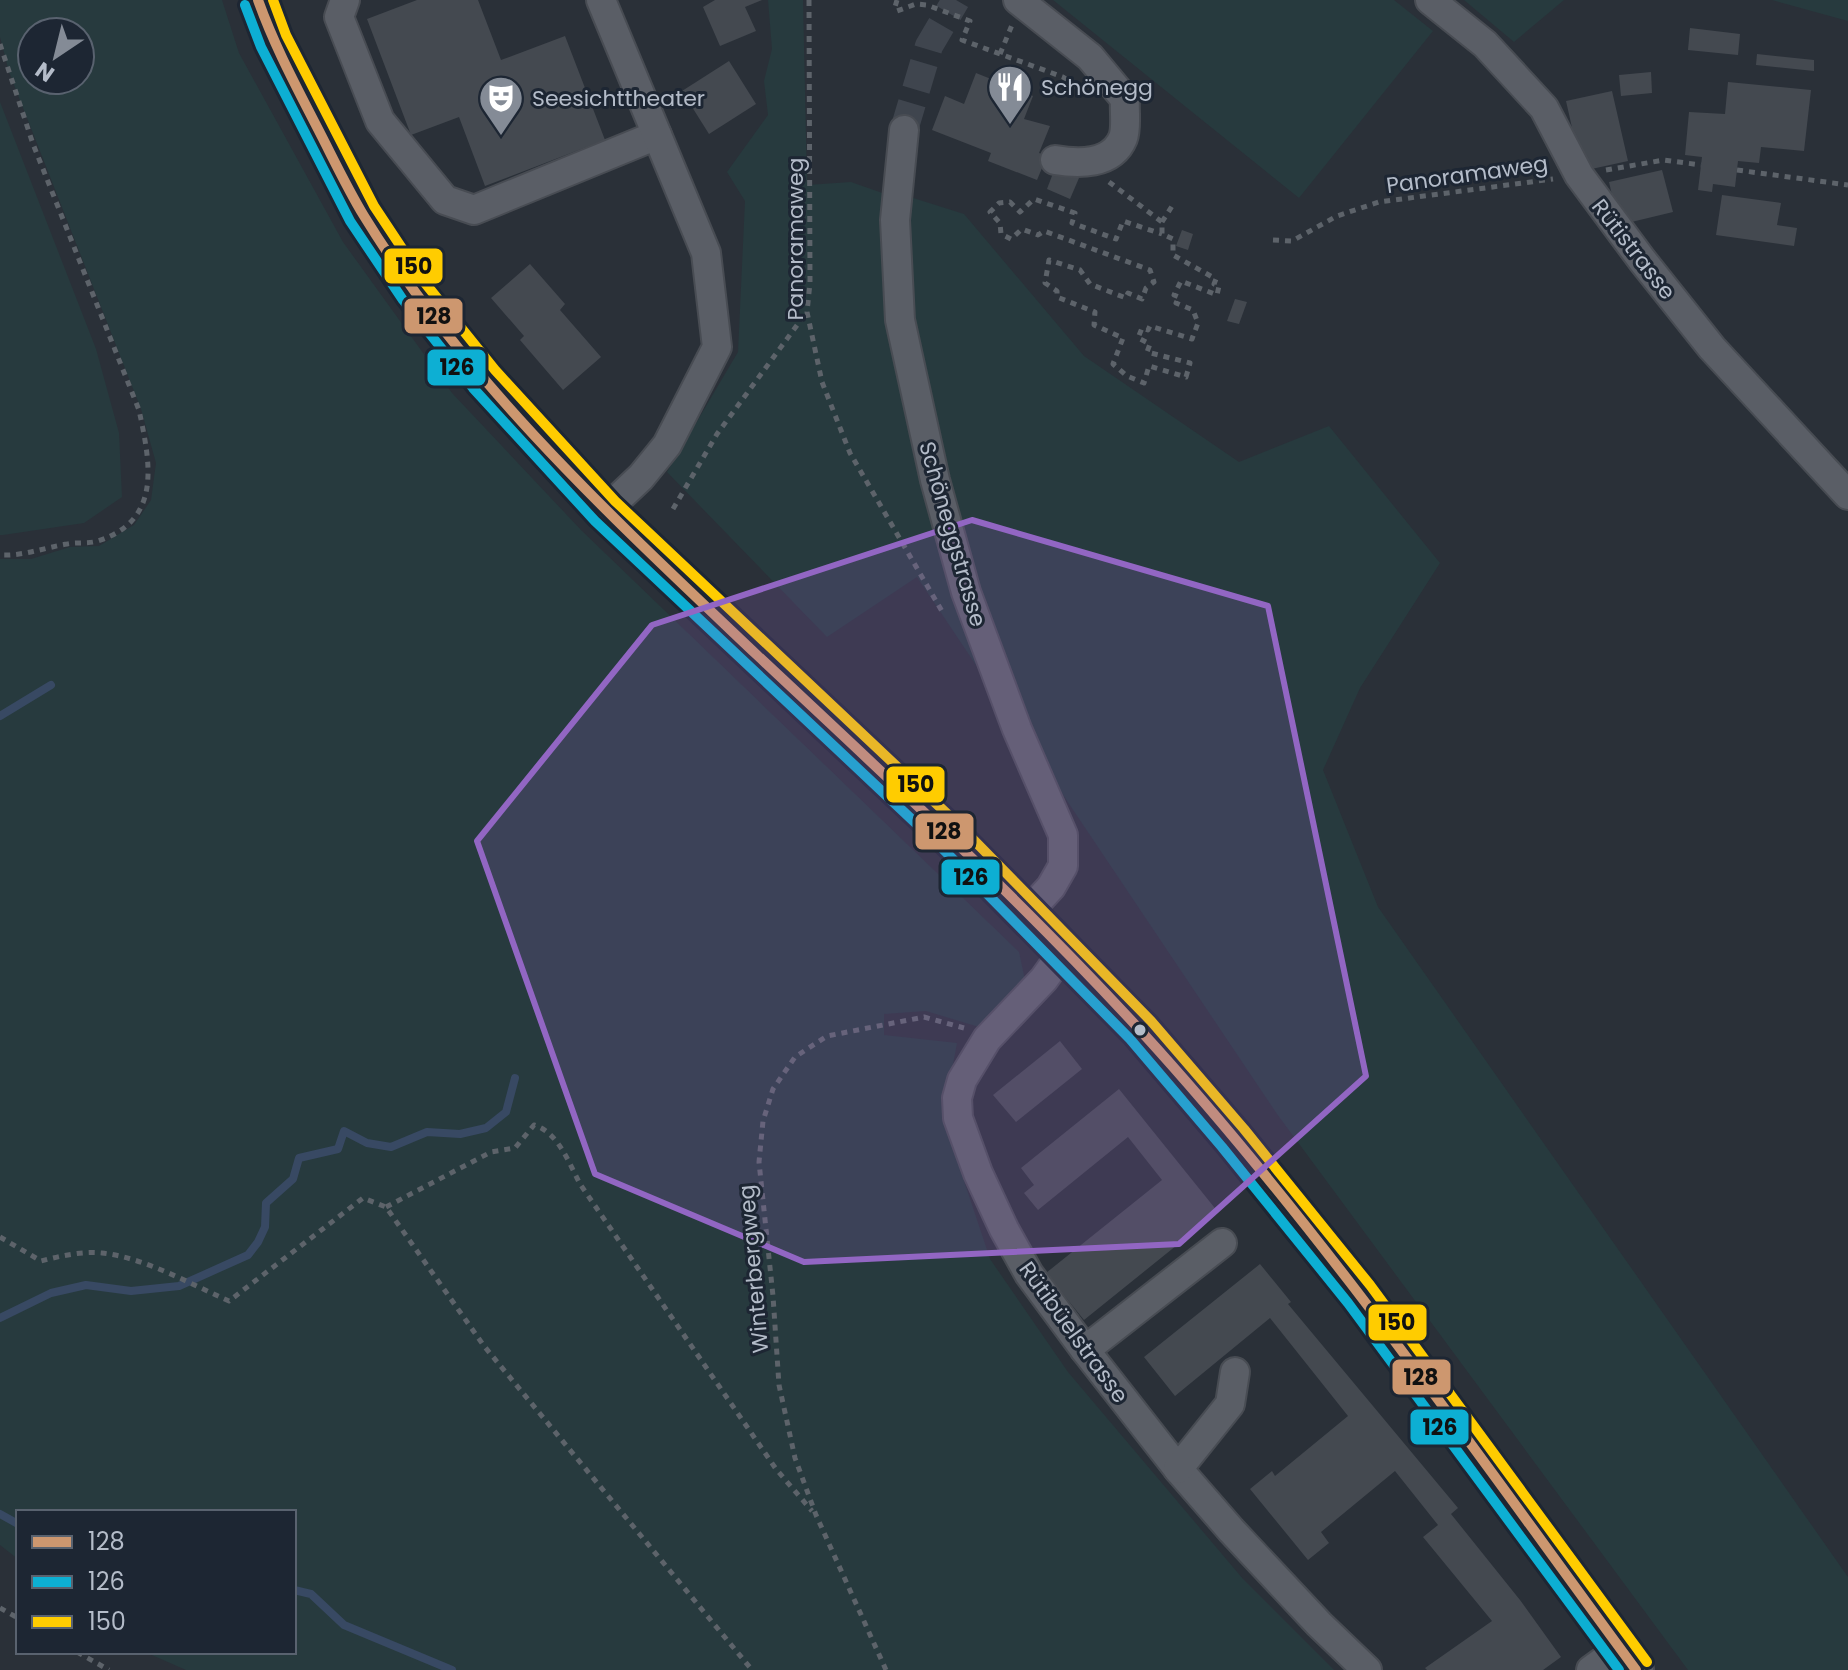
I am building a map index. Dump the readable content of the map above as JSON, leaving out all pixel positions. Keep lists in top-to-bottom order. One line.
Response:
{"streets":{"street":["Rütistrasse","Schöneggstrasse","Rütibüelstrasse"],"path":["Panoramaweg","Winterbergweg"]},"crossings":[["Panoramaweg","Rütistrasse"],["Winterbergweg","Rütibüelstrasse"]],"places":{"restaurant":["Schönegg"],"theatre":["Seesichttheater"]},"lines":["transit line 128","transit line 150","transit line 126"],"legend":["128","126","150"],"north":"bottom left"}
